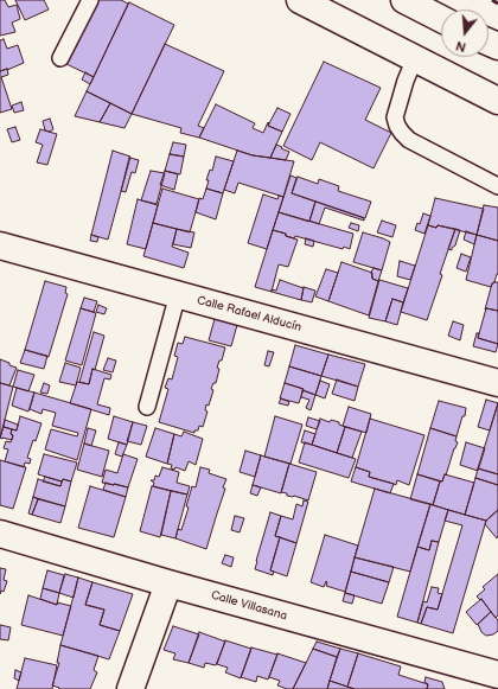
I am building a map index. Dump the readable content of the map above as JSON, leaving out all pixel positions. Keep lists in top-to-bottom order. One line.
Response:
{"streets":{"street":["Calle Rafael Alducín","Calle Villasana"]},"north":"bottom"}
